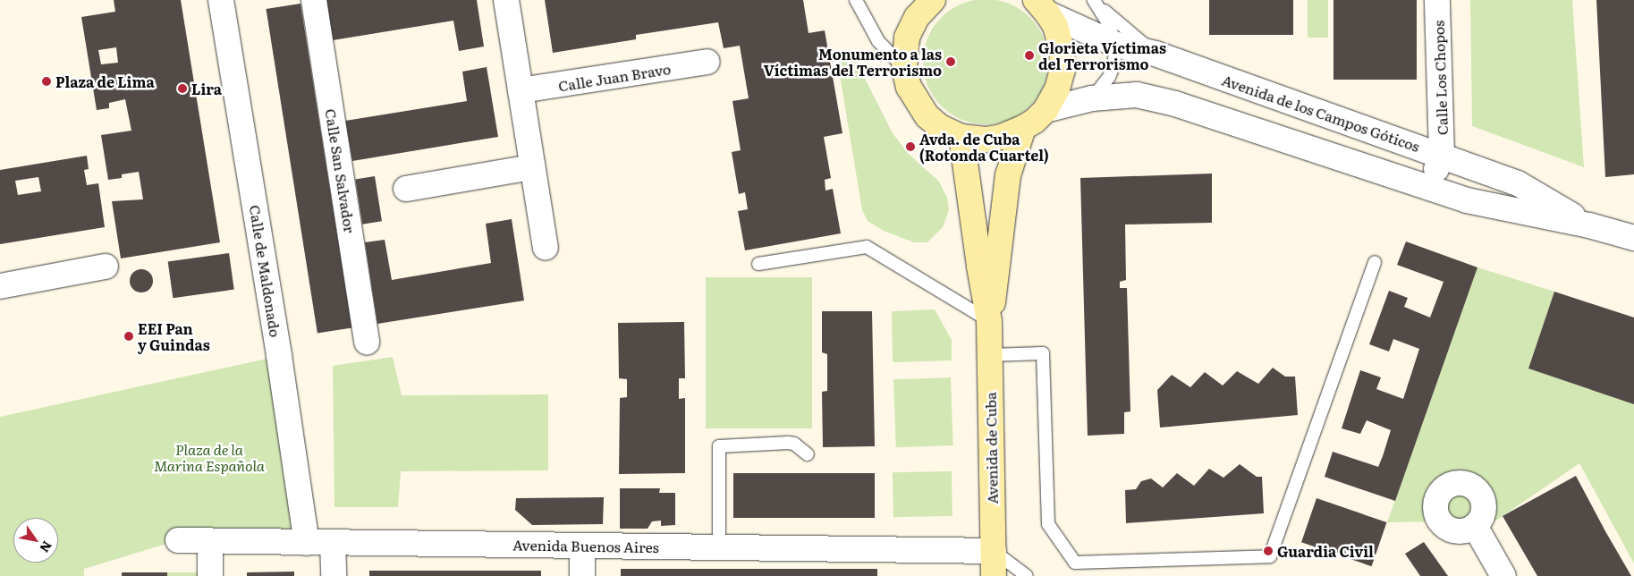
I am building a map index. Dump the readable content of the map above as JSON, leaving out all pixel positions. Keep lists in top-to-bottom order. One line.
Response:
{"streets":{"street":["Calle Juan Bravo","Calle Los Chopos","Avenida de los Campos Góticos","Calle San Salvador","Calle de Maldonado","Avenida de Cuba","Avenida Buenos Aires"]},"crossings":[["Calle Los Chopos","Avenida de los Campos Góticos"],["Calle de Maldonado","Avenida Buenos Aires"],["Avenida de Cuba","Avenida Buenos Aires"]],"parks":["Plaza de la Marina Española"],"places":["Glorieta Víctimas del Terrorismo","Monumento a las Víctimas del Terrorismo","Plaza de Lima","Lira","Avda. de Cuba (Rotonda Cuartel)","EEI Pan y Guindas","Guardia Civil"],"north":"bottom right"}
